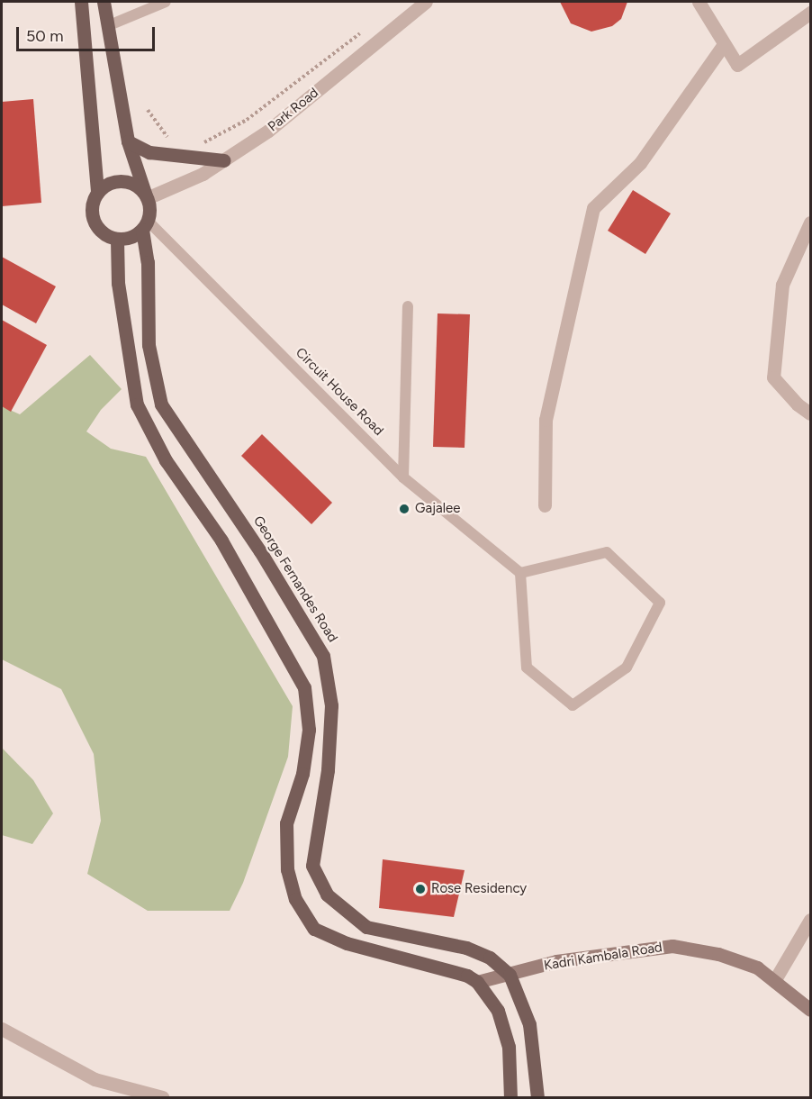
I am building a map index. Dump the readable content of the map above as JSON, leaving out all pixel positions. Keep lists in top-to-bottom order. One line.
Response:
{"streets":{"main road":["George Fernandes Road"],"street":["Park Road","Kadri Kambala Road"],"lane":["Circuit House Road"]},"crossings":[["Park Road","Circuit House Road"],["Park Road","George Fernandes Road"],["Circuit House Road","George Fernandes Road"],["George Fernandes Road","Kadri Kambala Road"]],"places":["Gajalee","Rose Residency"],"scale_bar":"50 m"}
